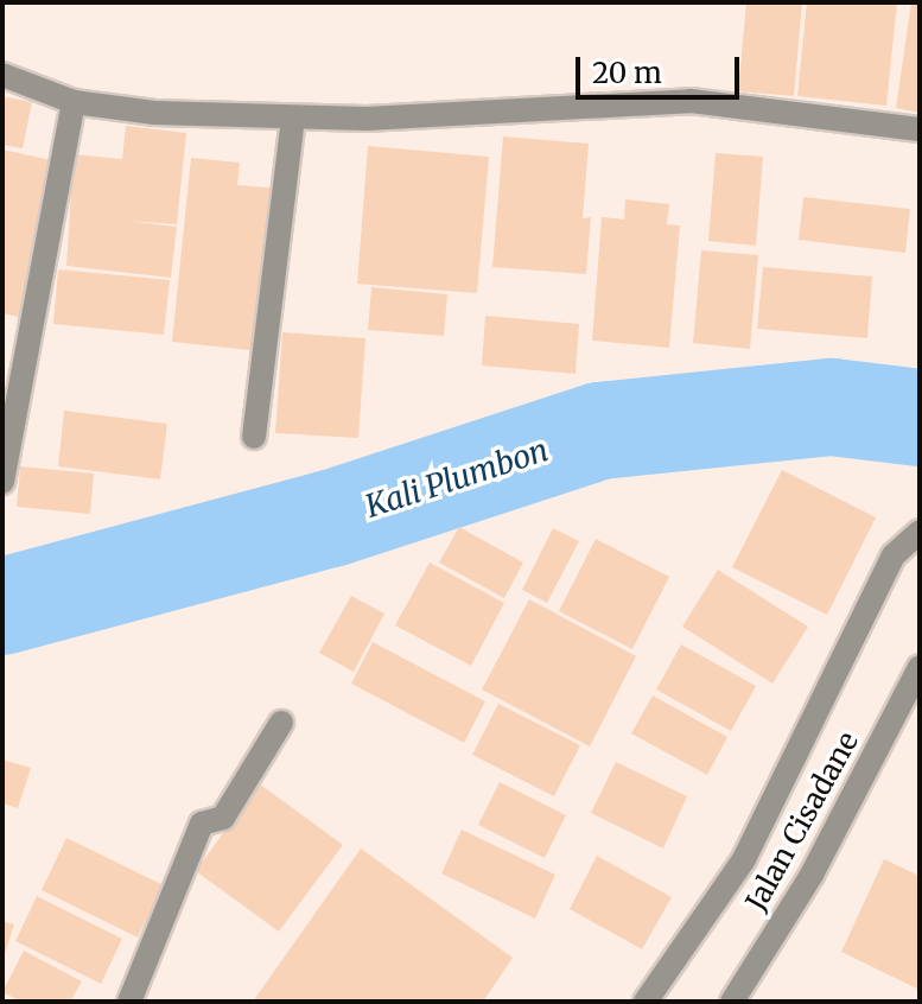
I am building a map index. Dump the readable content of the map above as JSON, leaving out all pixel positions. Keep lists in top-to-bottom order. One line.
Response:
{"streets":{"street":["Jalan Cisadane"]},"water":["Kali Plumbon"],"scale_bar":"20 m"}
